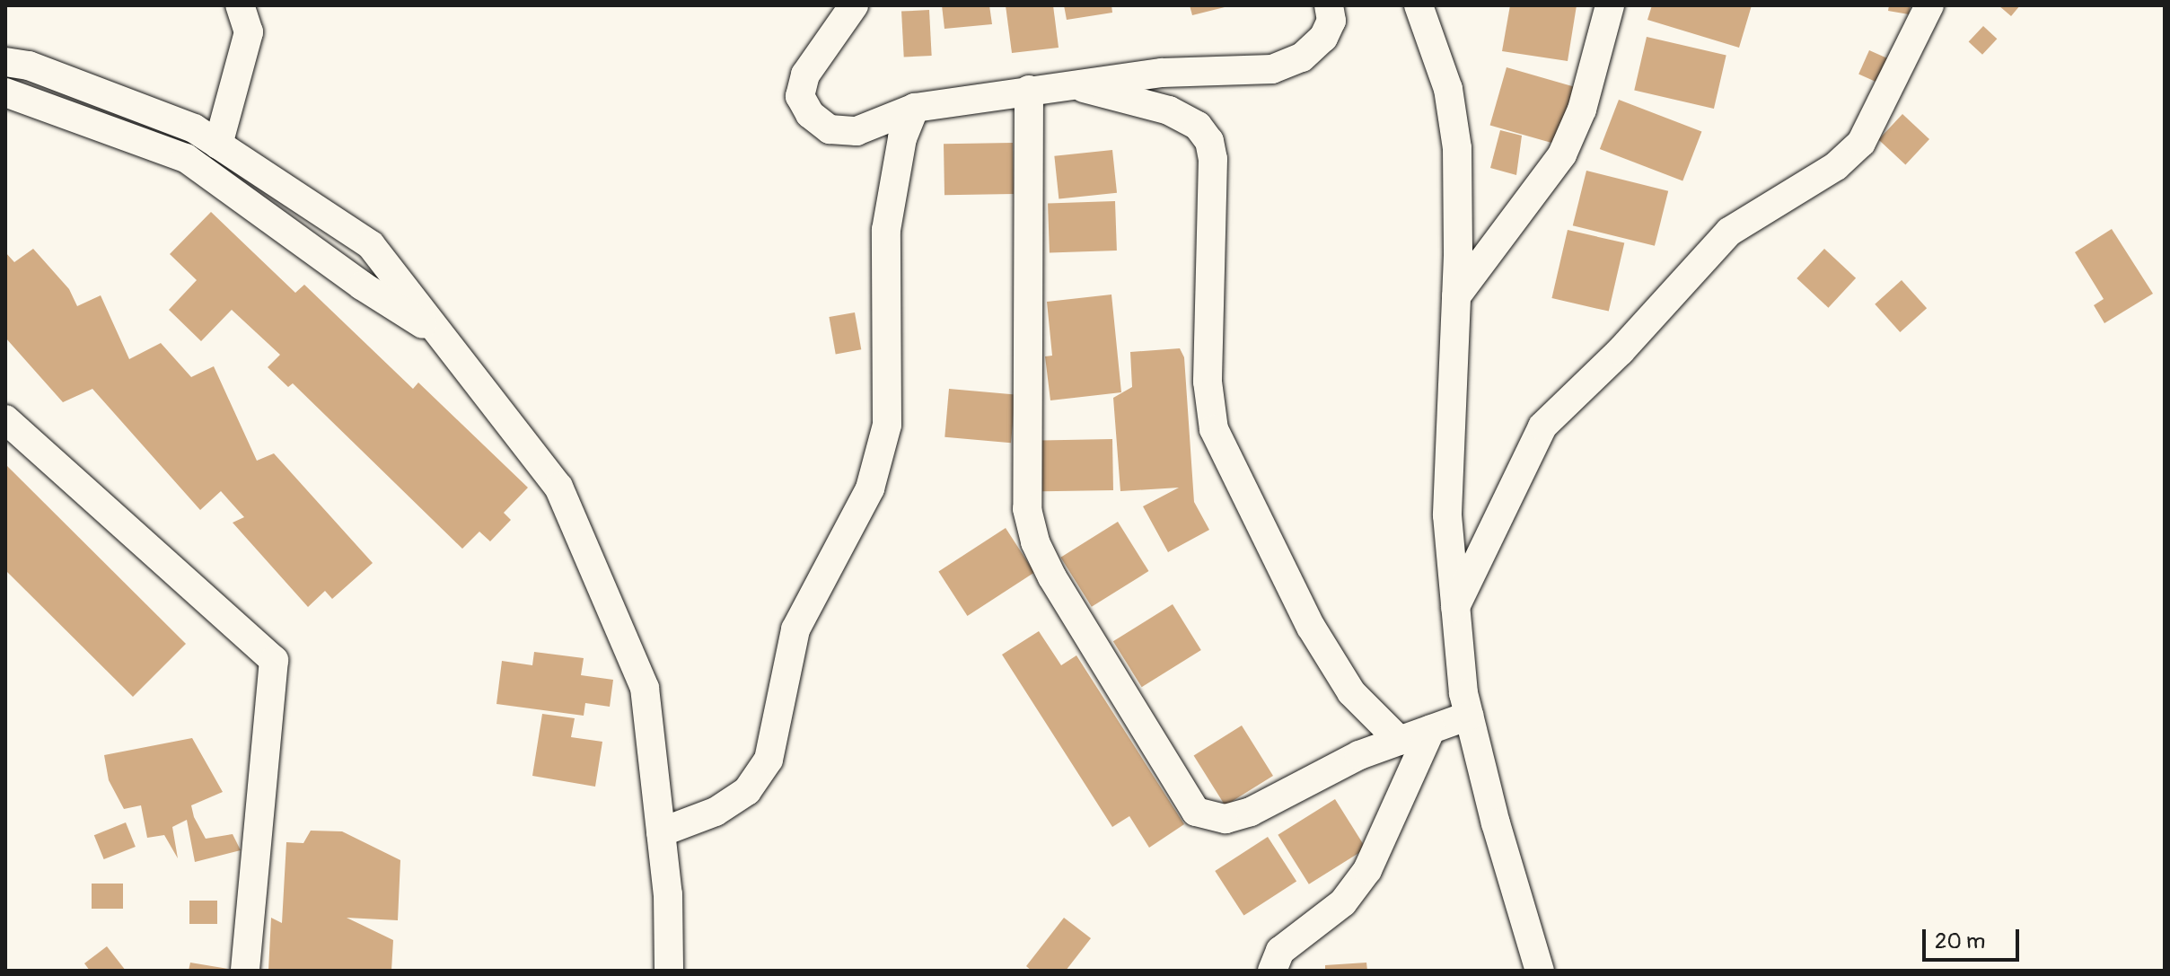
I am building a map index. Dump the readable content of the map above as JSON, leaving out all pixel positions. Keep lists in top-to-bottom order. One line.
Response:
{"scale_bar":"20 m"}
